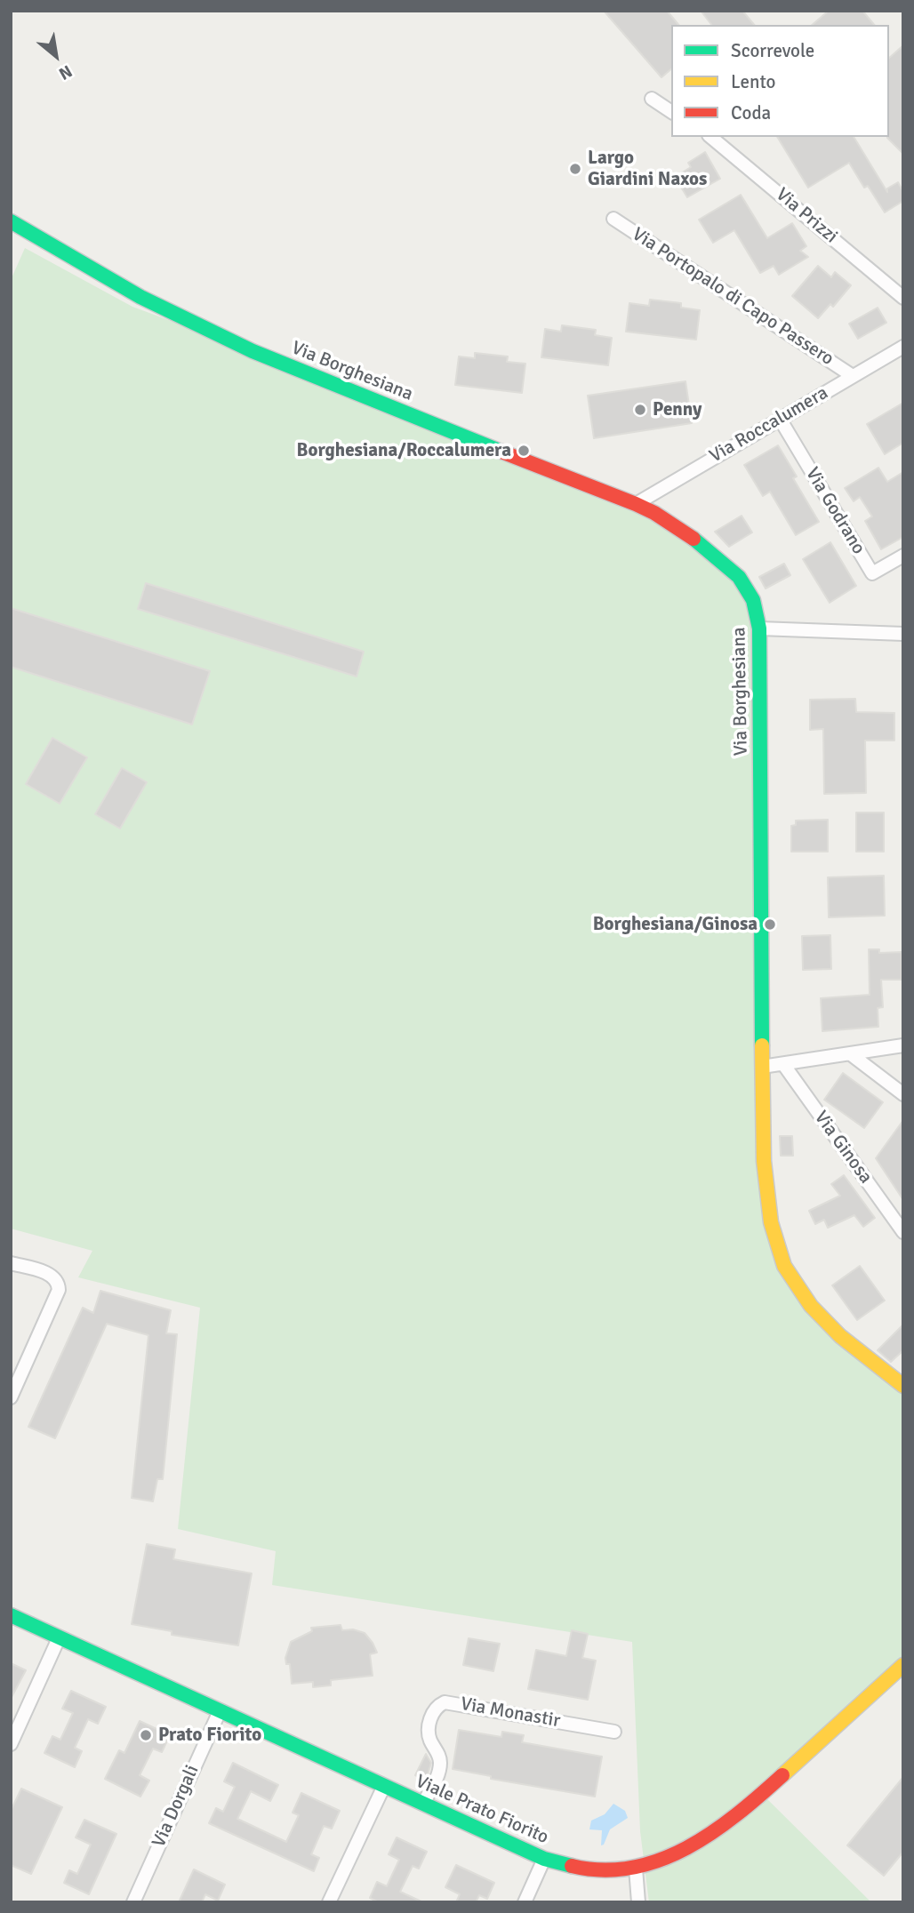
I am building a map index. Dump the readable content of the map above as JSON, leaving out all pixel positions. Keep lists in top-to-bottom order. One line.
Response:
{"streets":{"street":["Via Prizzi","Via Portopalo di Capo Passero","Via Borghesiana","Via Roccalumera","Via Godrano","Via Ginosa","Via Monastir","Via Dorgali","Viale Prato Fiorito"]},"crossings":[["Via Portopalo di Capo Passero","Via Roccalumera"],["Via Borghesiana","Via Roccalumera"],["Via Roccalumera","Via Godrano"],["Via Monastir","Viale Prato Fiorito"],["Via Dorgali","Viale Prato Fiorito"]],"places":["Largo Giardini Naxos","Penny","Borghesiana/Roccalumera","Borghesiana/Ginosa","Prato Fiorito"],"legend":["Scorrevole","Lento","Coda"],"north":"bottom right"}
